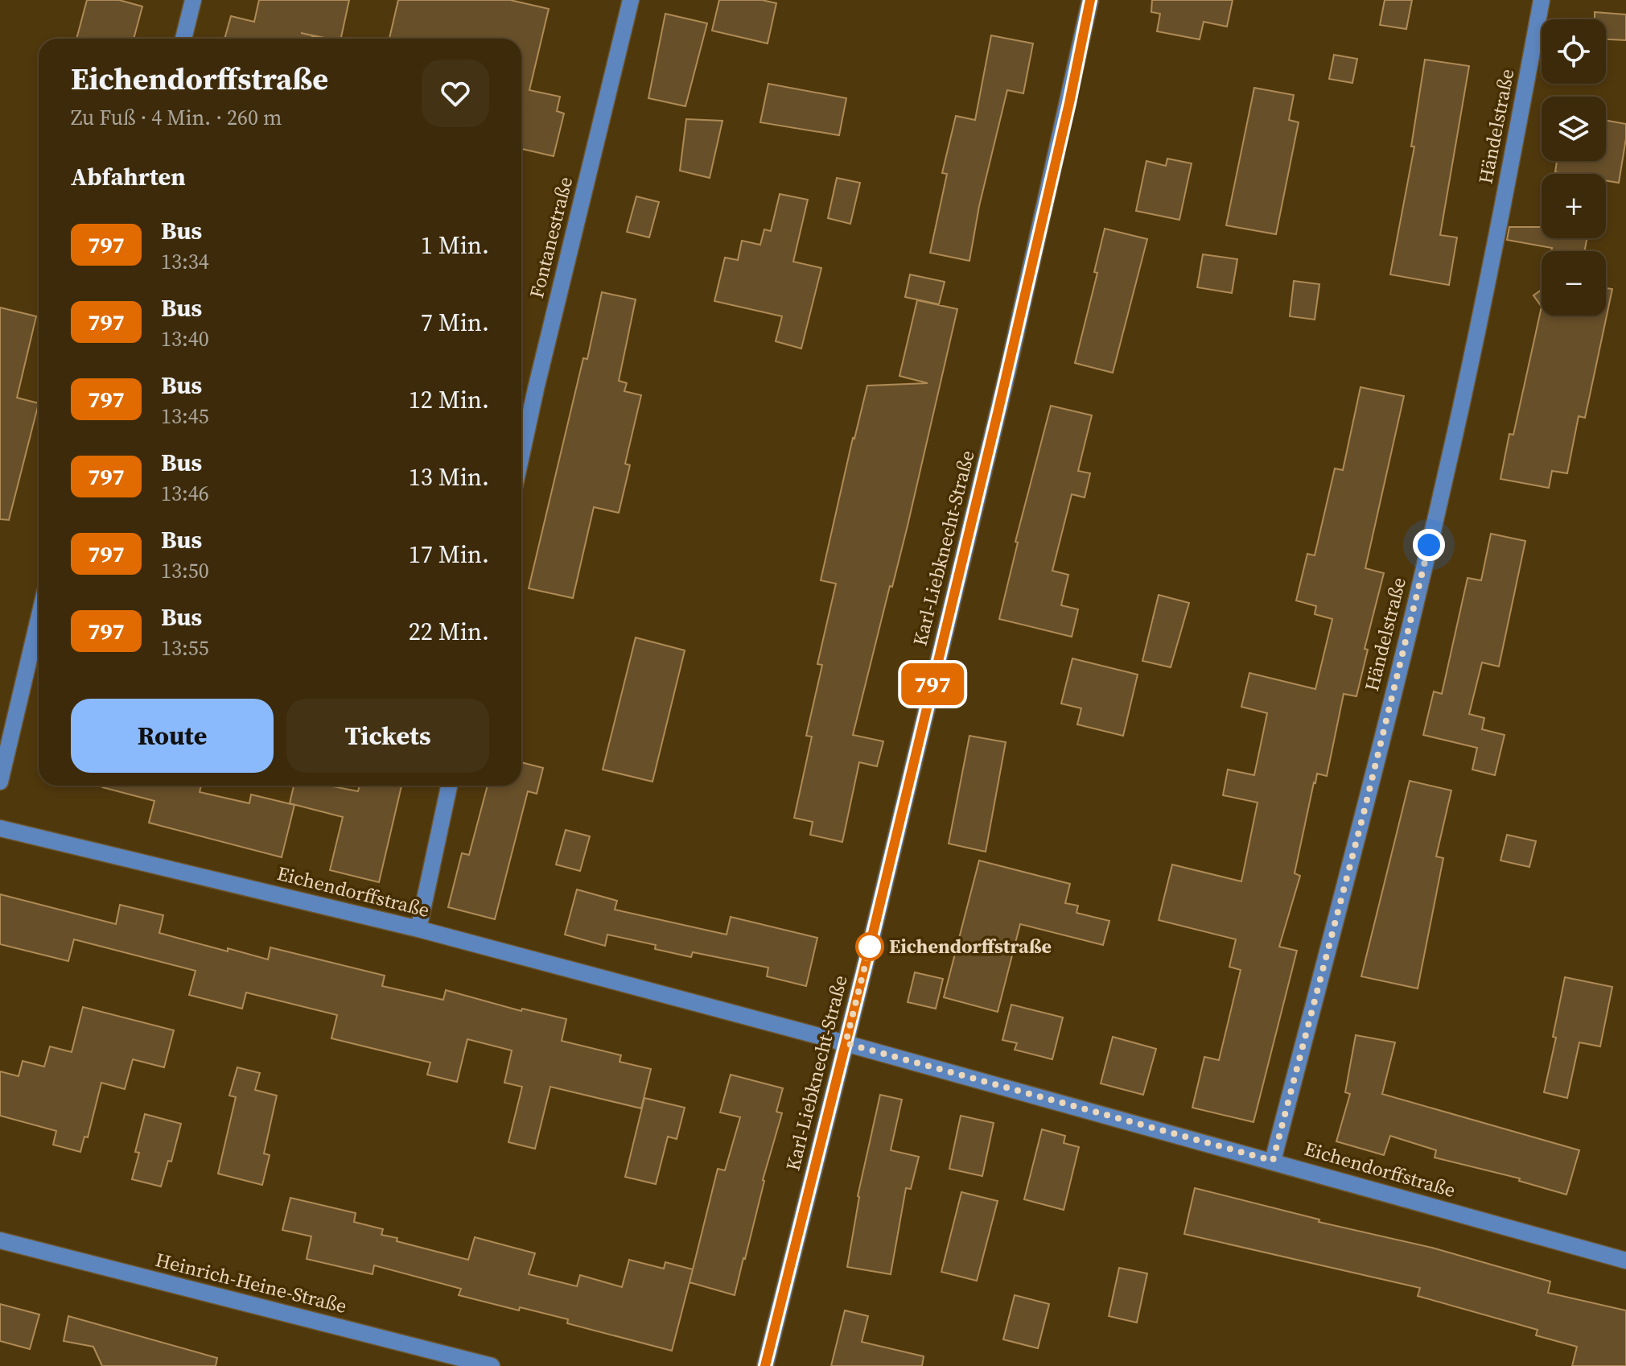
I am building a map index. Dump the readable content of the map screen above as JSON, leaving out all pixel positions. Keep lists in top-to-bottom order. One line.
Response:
{"streets":{"street":["Händelstraße","Fontanestraße","Karl-Liebknecht-Straße","Eichendorffstraße","Heinrich-Heine-Straße"]},"crossings":[["Händelstraße","Eichendorffstraße"],["Karl-Liebknecht-Straße","Eichendorffstraße"]],"places":["Eichendorffstraße"],"lines":["bus line 797"],"page":{"on_map":"797","map_buttons":["+","−"],"heading":[["Eichendorffstraße","Zu Fuß · 4 Min. · 260 m"],"Abfahrten"],"list":[{"mark":"797","name":"Bus","note":"13:34","value":"1 Min."},{"mark":"797","name":"Bus","note":"13:40","value":"7 Min."},{"mark":"797","name":"Bus","note":"13:45","value":"12 Min."},{"mark":"797","name":"Bus","note":"13:46","value":"13 Min."},{"mark":"797","name":"Bus","note":"13:50","value":"17 Min."},{"mark":"797","name":"Bus","note":"13:55","value":"22 Min."}],"buttons":["Route","Tickets"]}}
